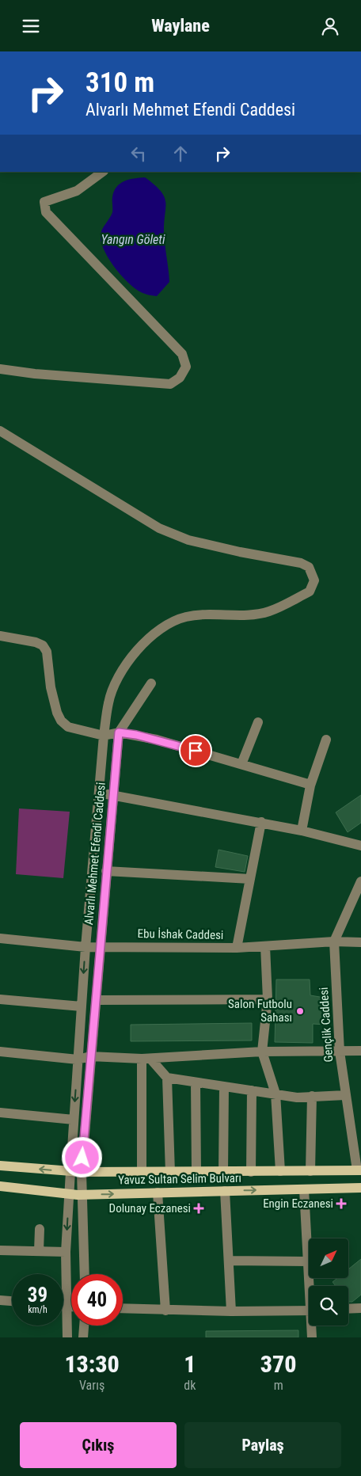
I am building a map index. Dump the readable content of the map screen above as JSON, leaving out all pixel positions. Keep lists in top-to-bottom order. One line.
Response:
{"streets":{"main road":["Yavuz Sultan Selim Bulvarı"],"street":["Alvarlı Mehmet Efendi Caddesi","Ebu İshak Caddesi","Gençlik Caddesi"]},"crossings":[["Alvarlı Mehmet Efendi Caddesi","Ebu İshak Caddesi"],["Alvarlı Mehmet Efendi Caddesi","Yavuz Sultan Selim Bulvarı"],["Ebu İshak Caddesi","Gençlik Caddesi"],["Gençlik Caddesi","Yavuz Sultan Selim Bulvarı"]],"water":["Yangın Göleti"],"places":{"other":["Salon Futbolu Sahası"],"health":["Engin Eczanesi","Dolunay Eczanesi"]},"north":"top right","page":{"header":"Waylane","turn":["310 m","Alvarlı Mehmet Efendi Caddesi"],"speed":"39 km/h","limit":"40","eta":["13:30","Varış","1","dk","370","m"],"buttons":["Çıkış","Paylaş"]}}
